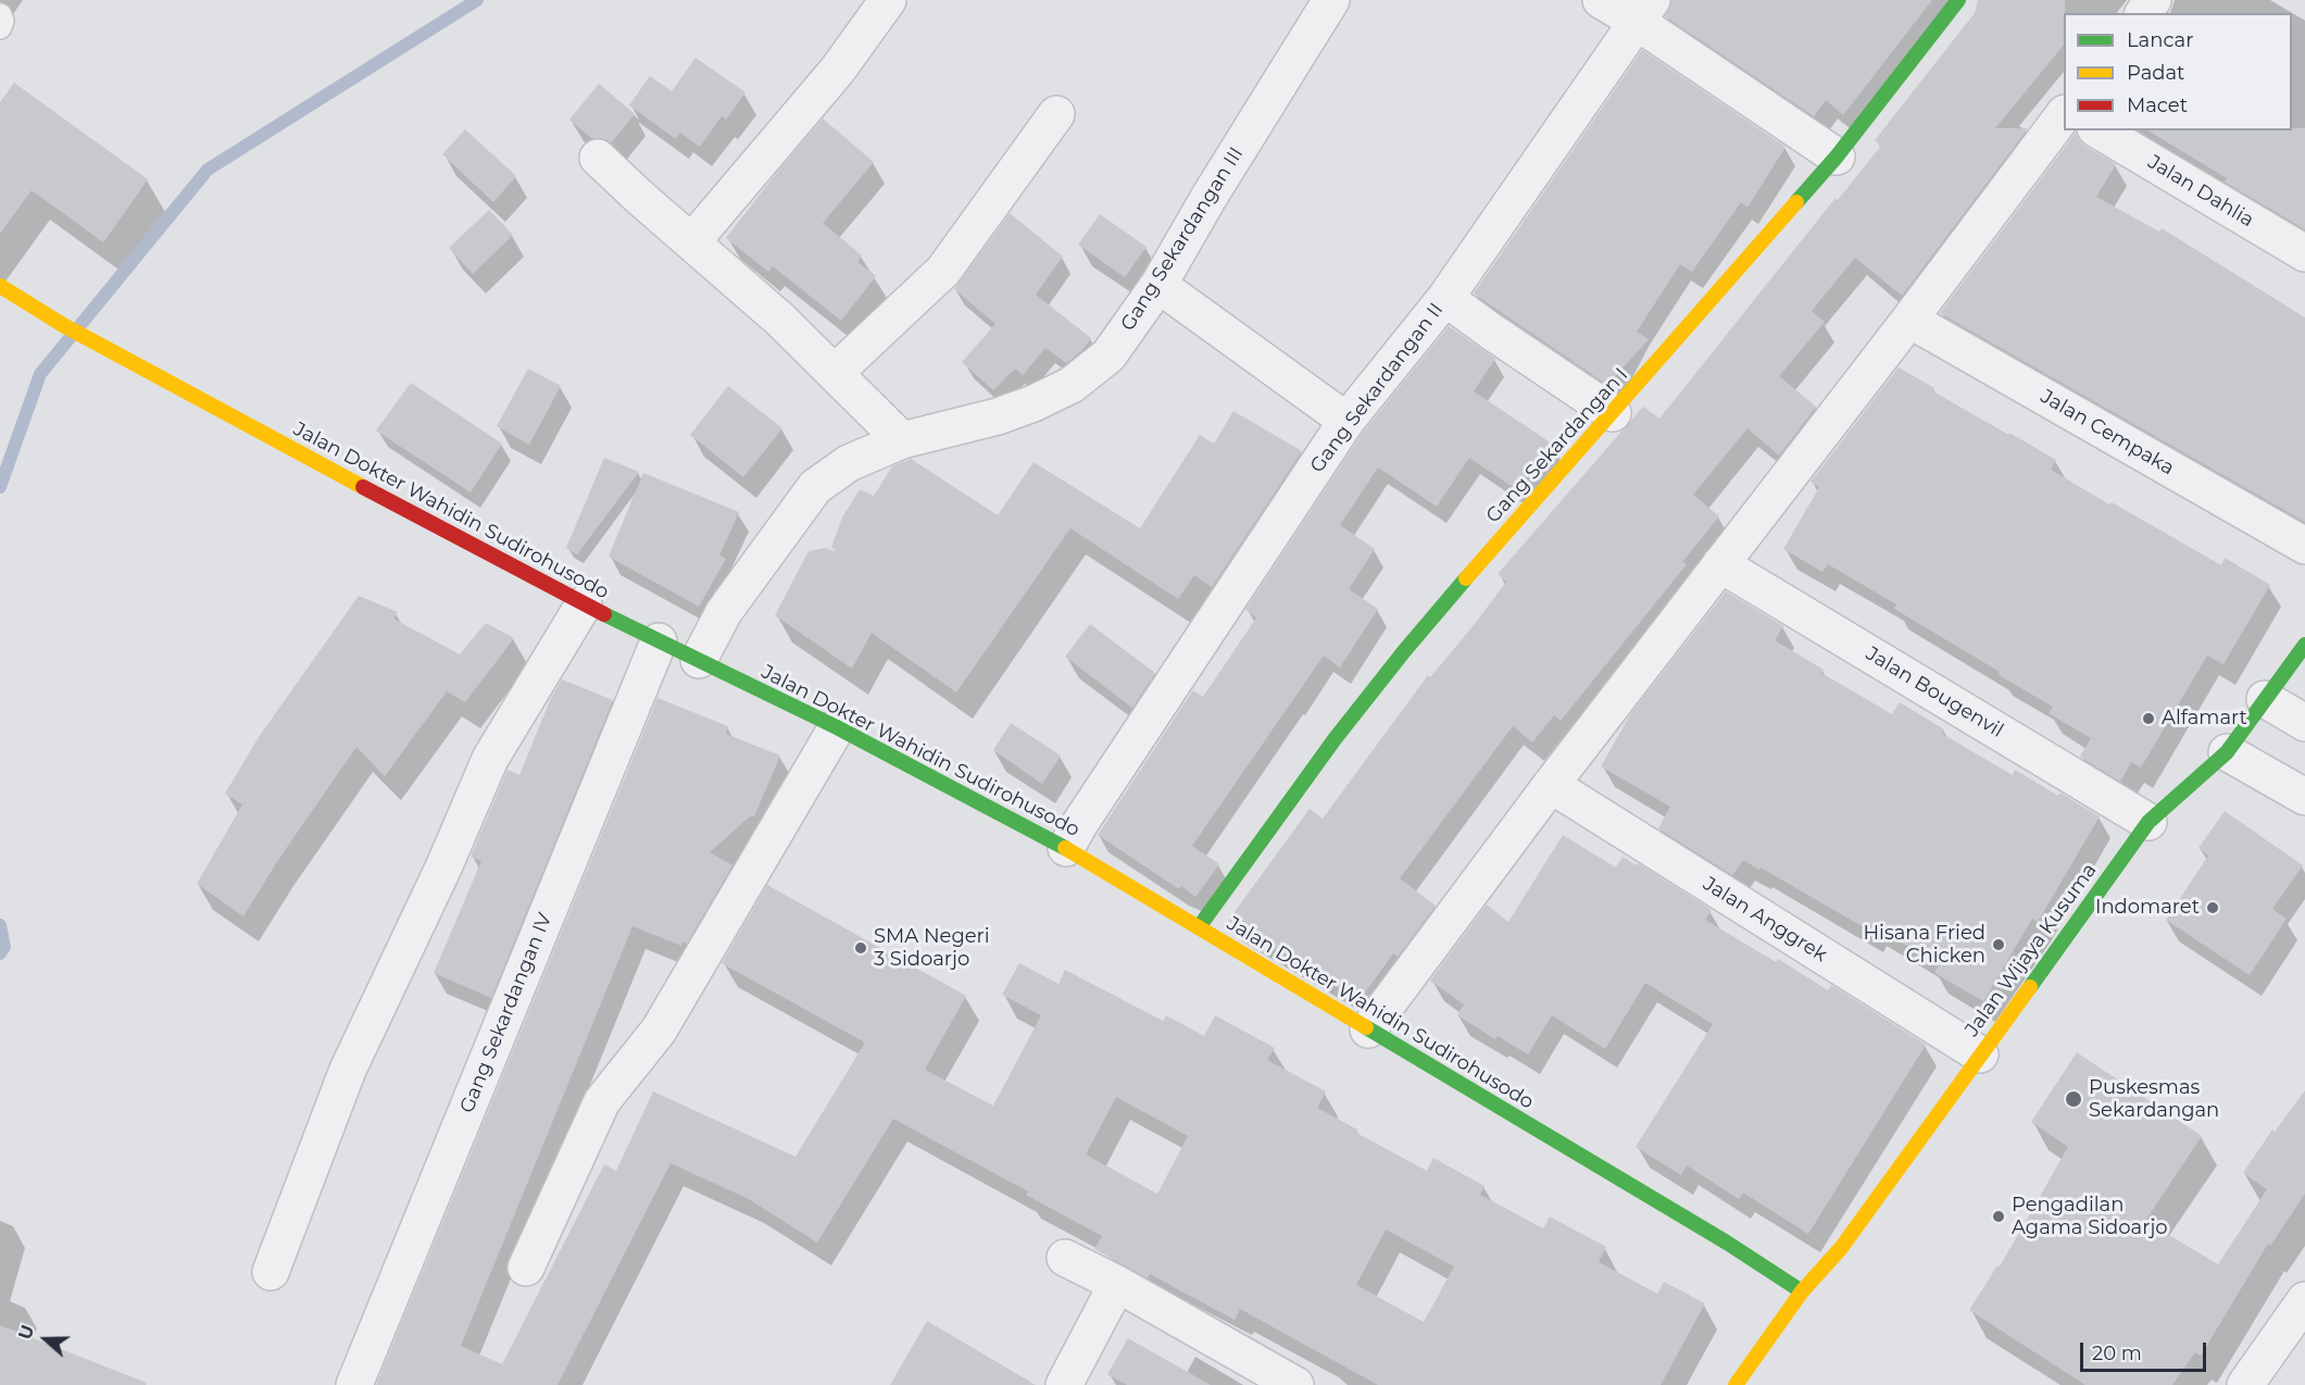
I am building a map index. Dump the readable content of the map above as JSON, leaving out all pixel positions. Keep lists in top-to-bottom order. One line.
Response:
{"streets":{"main road":["Gang Sekardangan I","Jalan Dokter Wahidin Sudirohusodo","Jalan Wijaya Kusuma"],"street":["Jalan Dahlia","Gang Sekardangan III","Gang Sekardangan II","Jalan Cempaka","Jalan Bougenvil","Jalan Anggrek","Gang Sekardangan IV"]},"crossings":[["Gang Sekardangan III","Jalan Dokter Wahidin Sudirohusodo"],["Gang Sekardangan II","Jalan Dokter Wahidin Sudirohusodo"],["Gang Sekardangan I","Jalan Dokter Wahidin Sudirohusodo"],["Jalan Dokter Wahidin Sudirohusodo","Jalan Wijaya Kusuma"],["Jalan Dokter Wahidin Sudirohusodo","Gang Sekardangan IV"],["Jalan Bougenvil","Jalan Wijaya Kusuma"],["Jalan Anggrek","Jalan Wijaya Kusuma"]],"places":["Alfamart","Indomaret","Hisana Fried Chicken","SMA Negeri 3 Sidoarjo","Puskesmas Sekardangan","Pengadilan Agama Sidoarjo"],"legend":["Lancar","Padat","Macet"],"scale_bar":"20 m","north":"left"}
